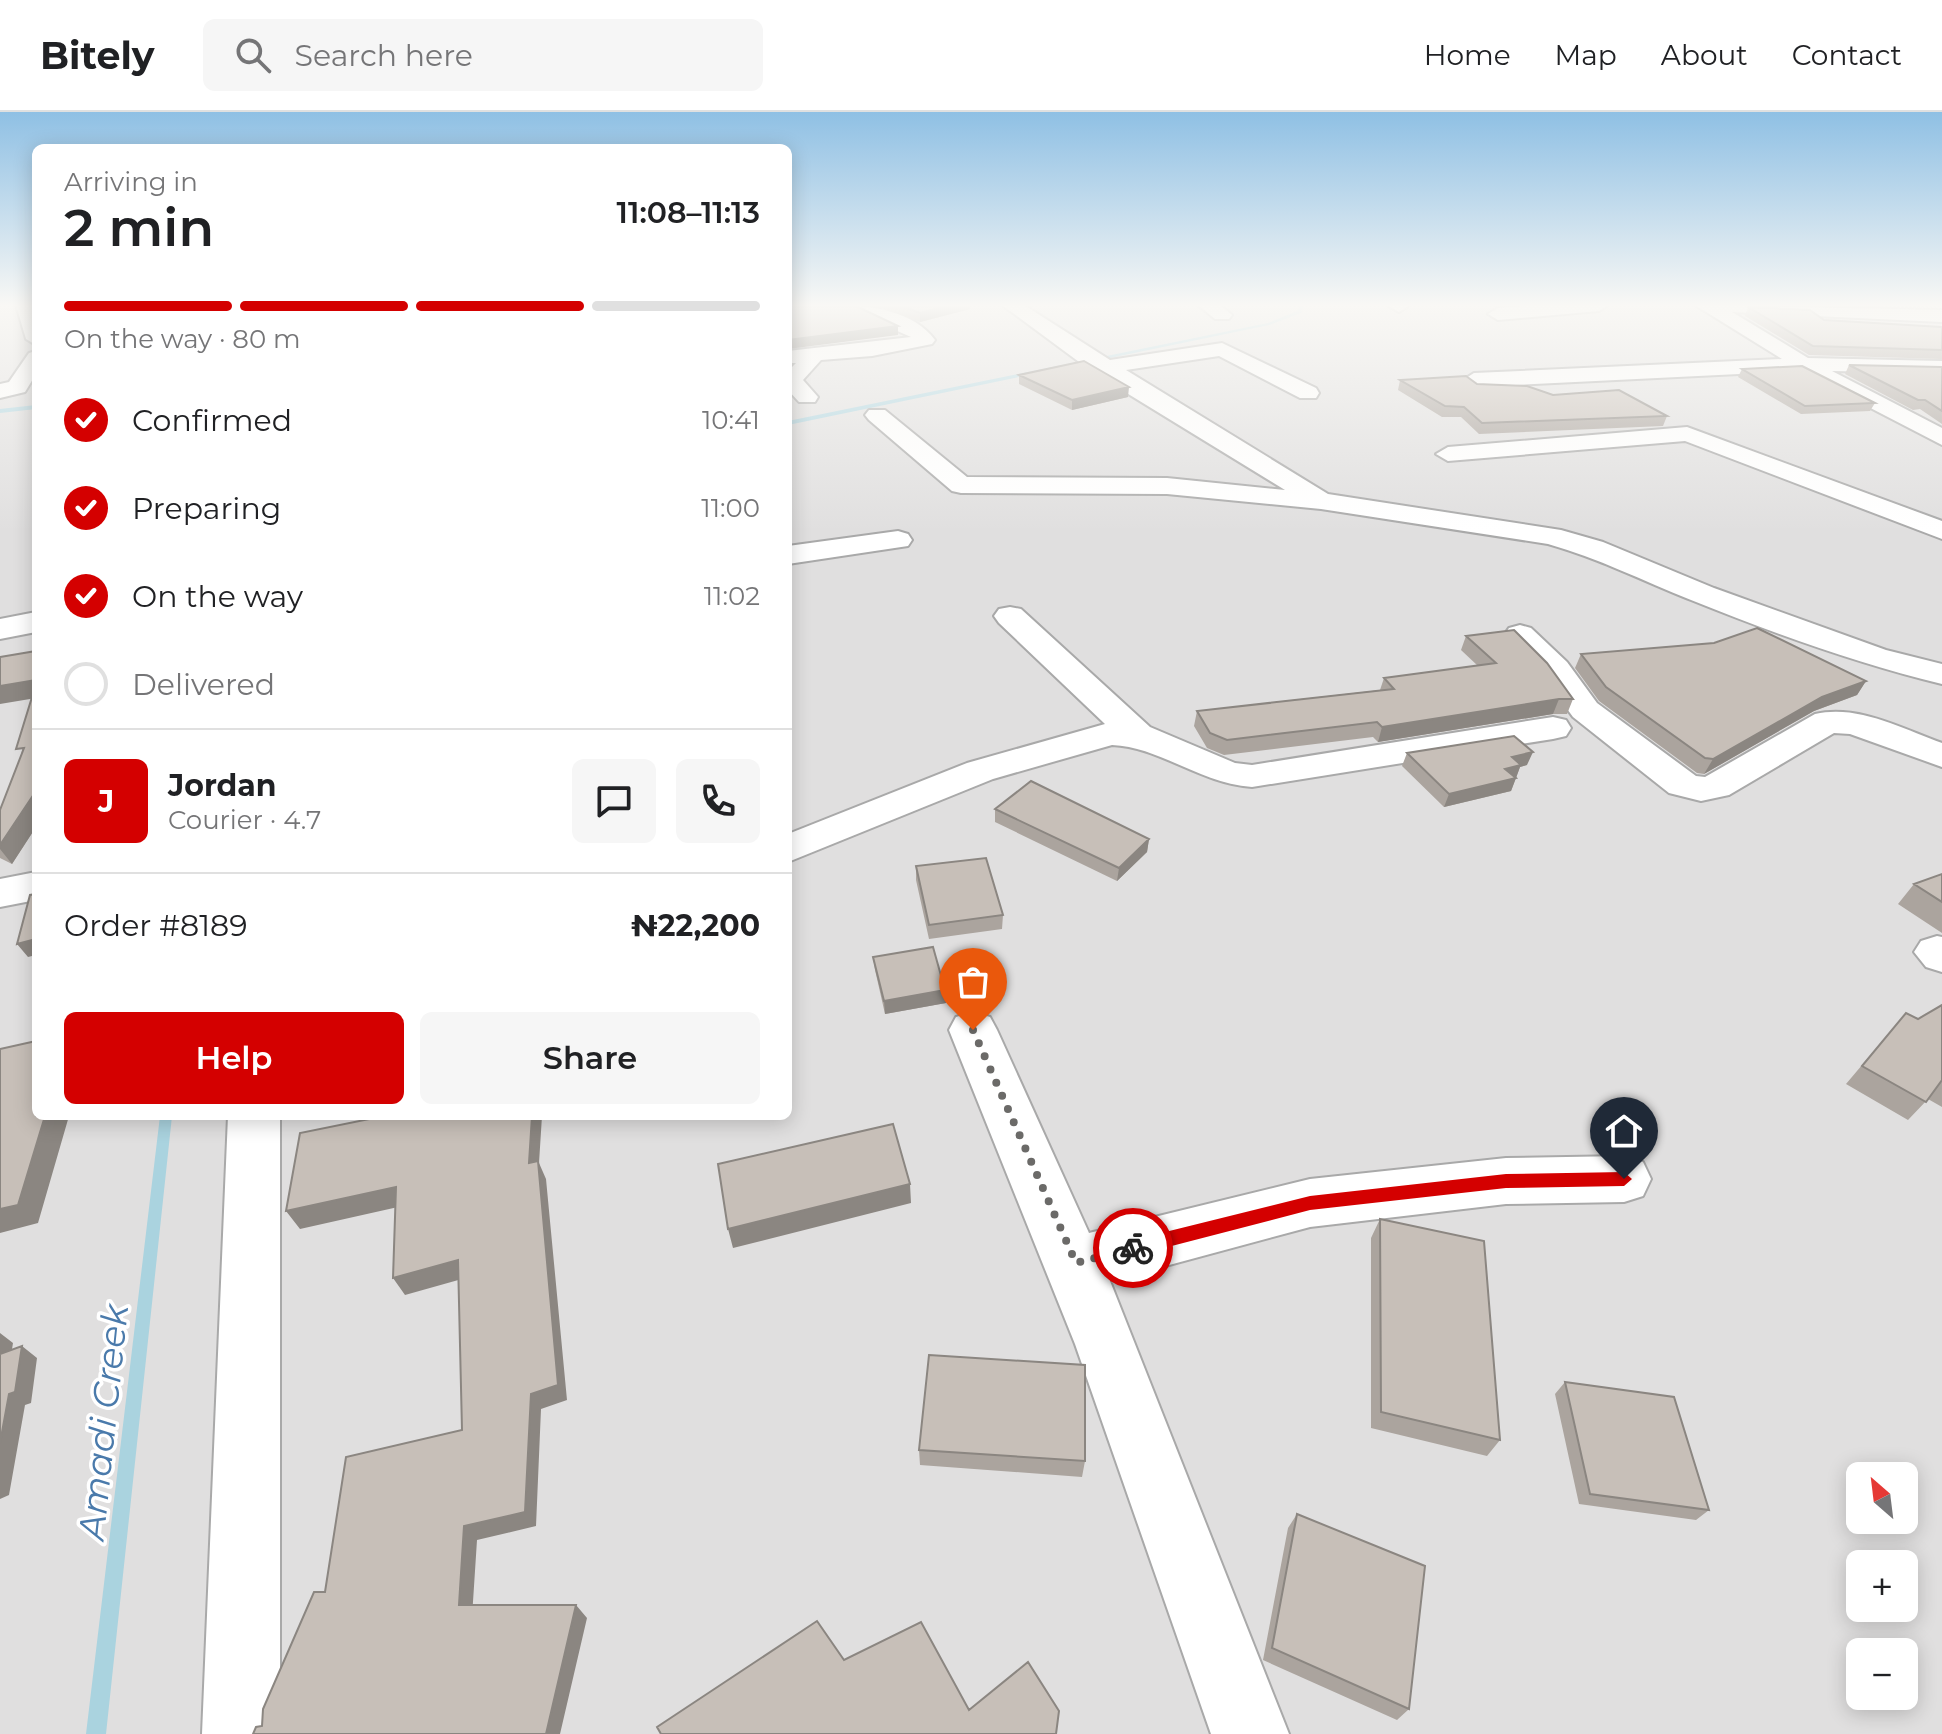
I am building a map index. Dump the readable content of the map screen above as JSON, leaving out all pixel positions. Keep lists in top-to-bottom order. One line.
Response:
{"water":["Amadi Creek"],"north":"top left","page":{"header":"Bitely","search":"Search here","nav":["Home","Map","About","Contact"],"heading":["2 min","Arriving in","11:08–11:13"],"panel":["Jordan","Courier · 4.7","Order #8189","₦22,200"],"bar":"On the way · 80 m","list":[["Confirmed","10:41"],["Preparing","11:00"],["On the way","11:02"],"Delivered"],"round":"J","buttons":["Help","Share"],"map_buttons":["+","−"]}}
